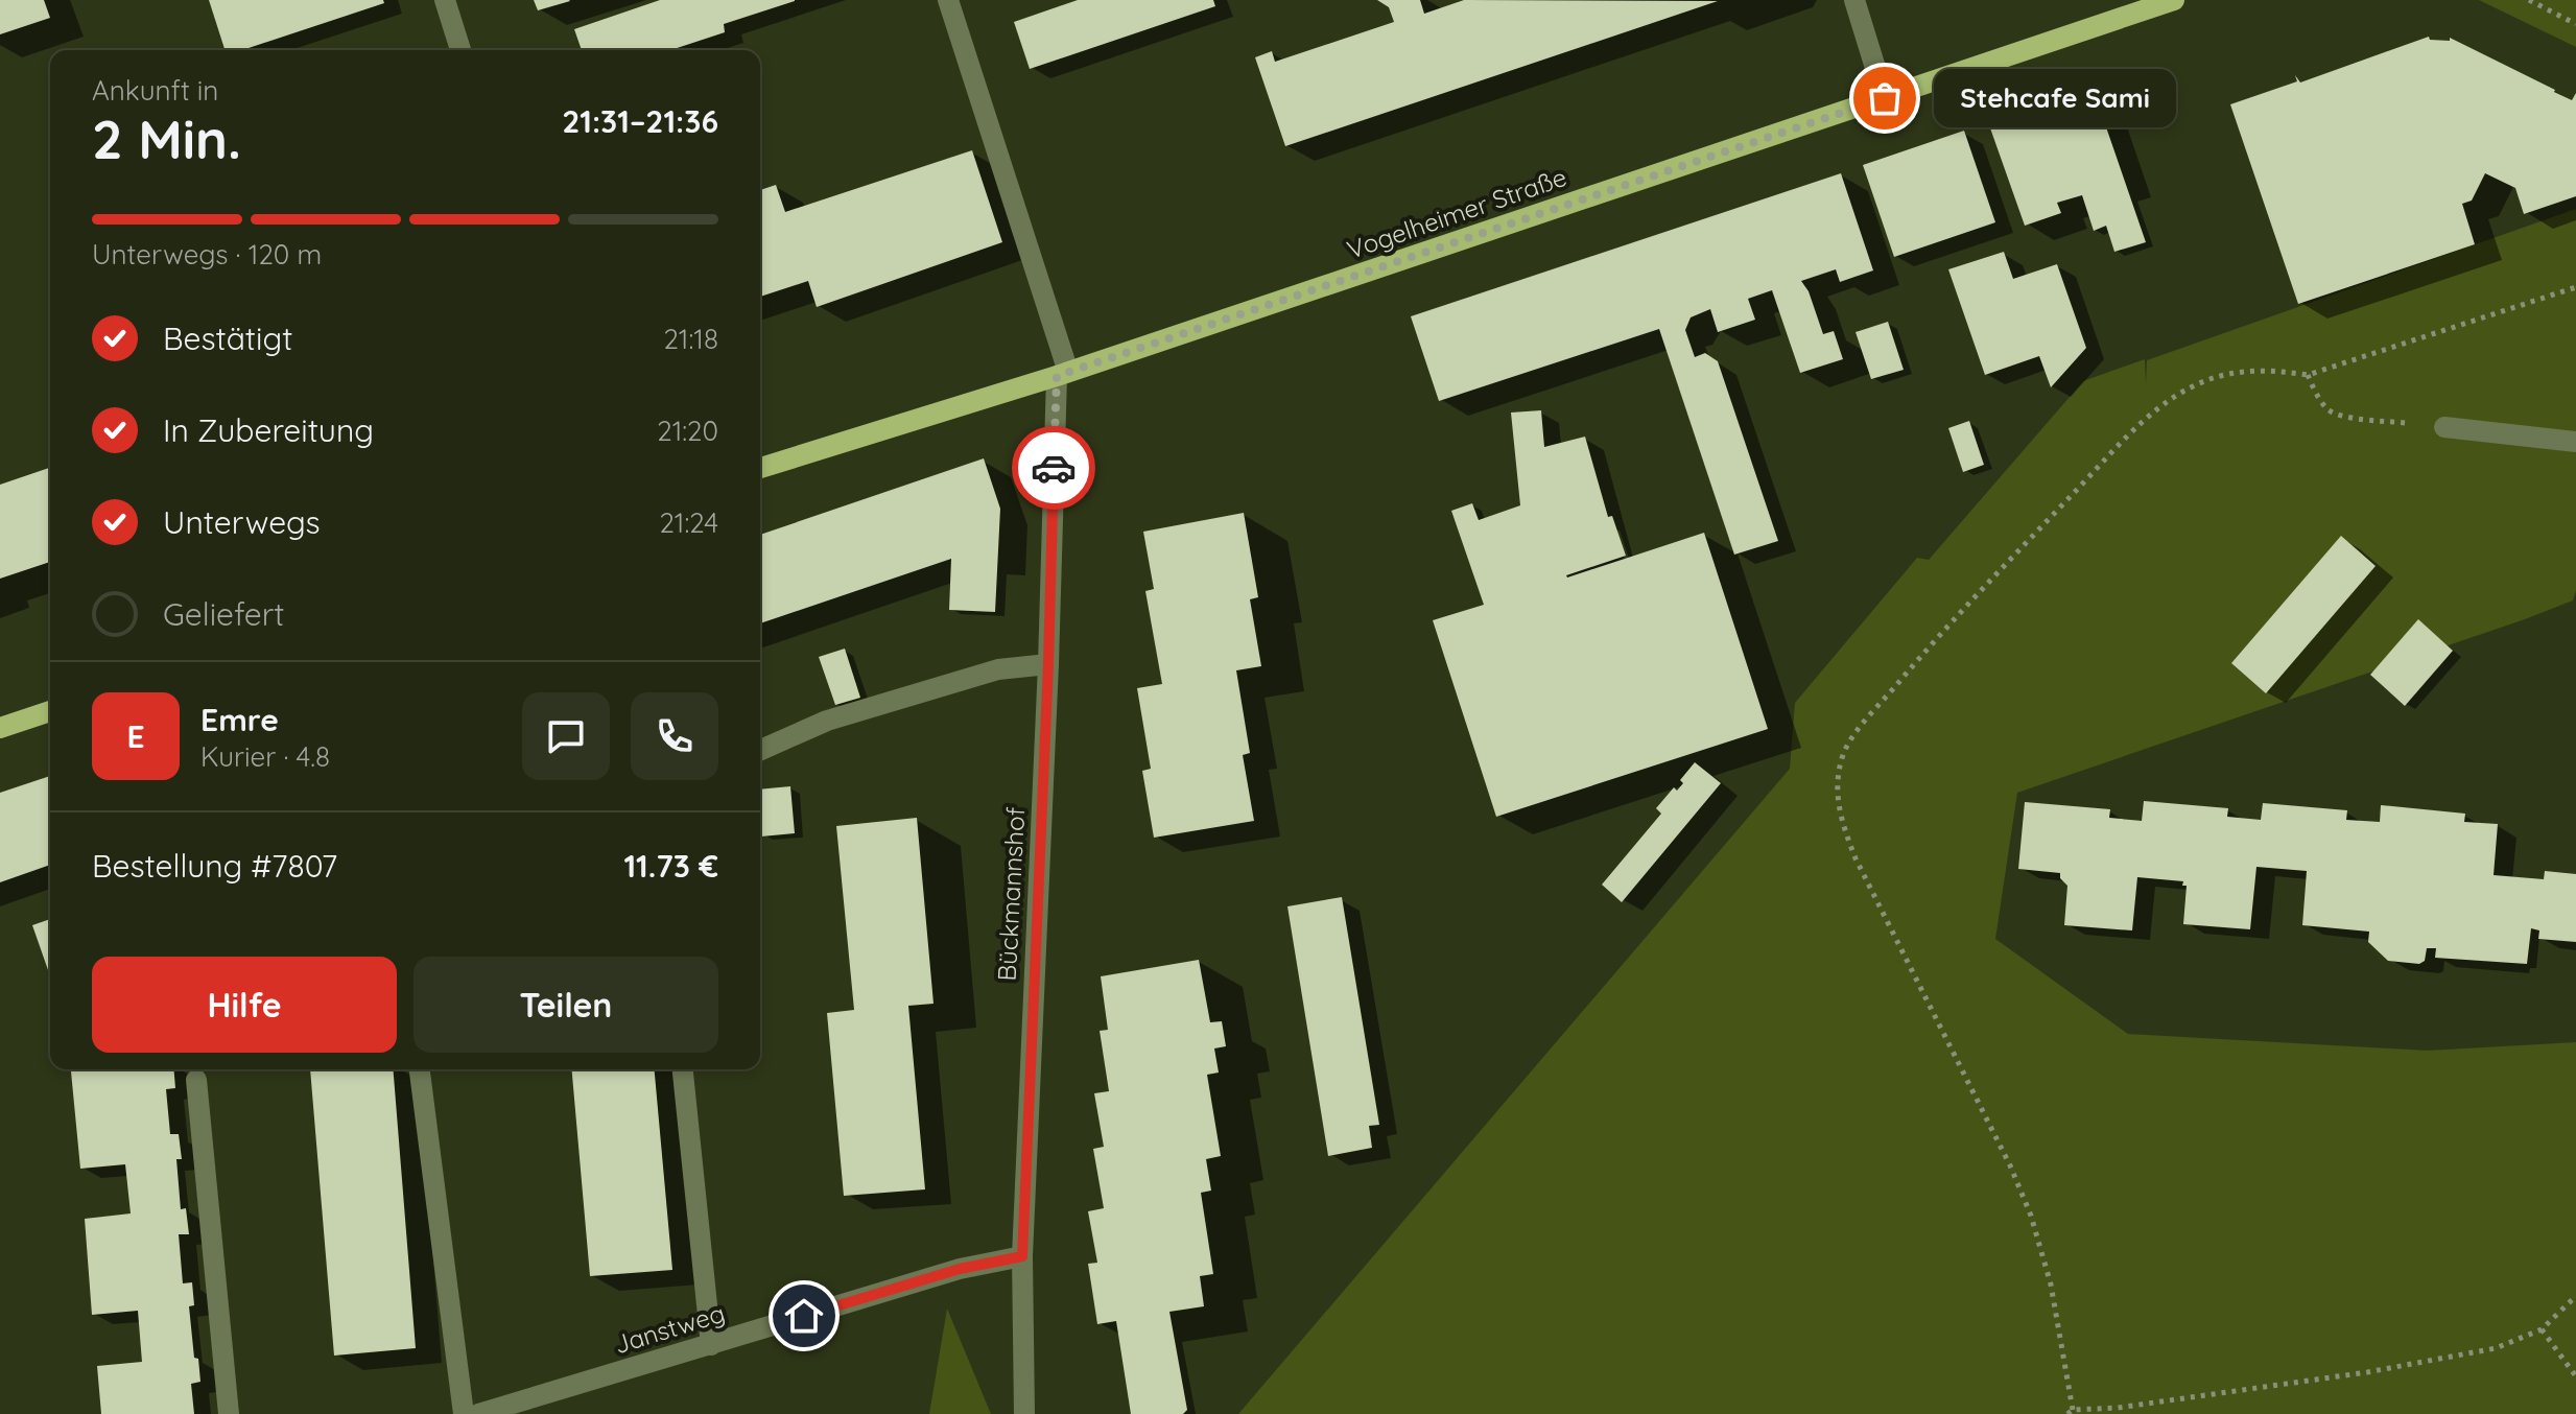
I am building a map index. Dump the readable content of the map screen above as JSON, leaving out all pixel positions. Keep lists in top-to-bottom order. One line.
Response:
{"streets":{"main road":["Vogelheimer Straße"],"street":["Bückmannshof","Janstweg"]},"crossings":[["Vogelheimer Straße","Bückmannshof"],["Bückmannshof","Janstweg"]],"places":["Stehcafe Sami"],"page":{"heading":["2 Min.","Ankunft in","21:31–21:36"],"panel":["Emre","Kurier · 4.8","Bestellung #7807","11.73 €"],"bubble":"Stehcafe Sami","bar":"Unterwegs · 120 m","list":[["Bestätigt","21:18"],["In Zubereitung","21:20"],["Unterwegs","21:24"],"Geliefert"],"round":"E","buttons":["Hilfe","Teilen"]}}
